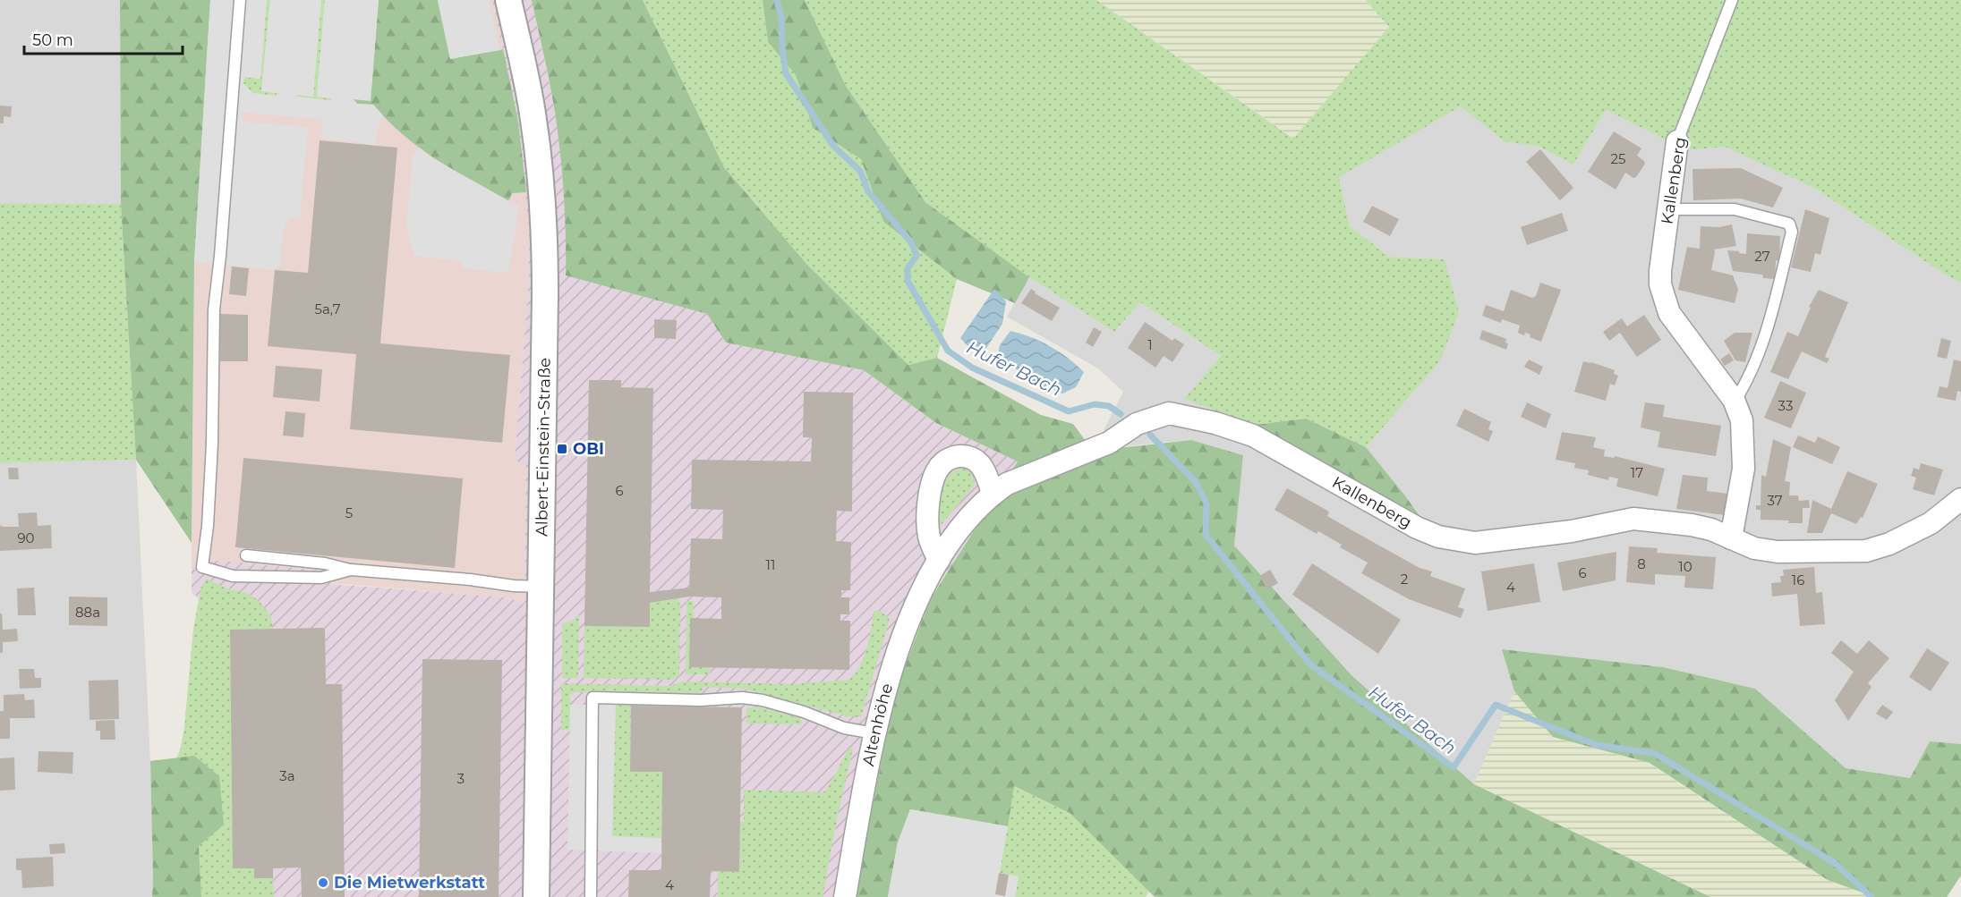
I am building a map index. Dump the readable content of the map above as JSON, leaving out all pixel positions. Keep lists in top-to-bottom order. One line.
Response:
{"streets":{"street":["Kallenberg","Albert-Einstein-Straße","Altenhöhe"]},"crossings":[["Kallenberg","Altenhöhe"]],"water":["Hufer Bach"],"places":{"transit":["OBI"],"other":["Die Mietwerkstatt"]},"house_numbers":["25","27","5a,7","1","33","17","6","37","5","90","8","11","10","6","2","16","4","88a","3a","3","4"],"scale_bar":"50 m"}
